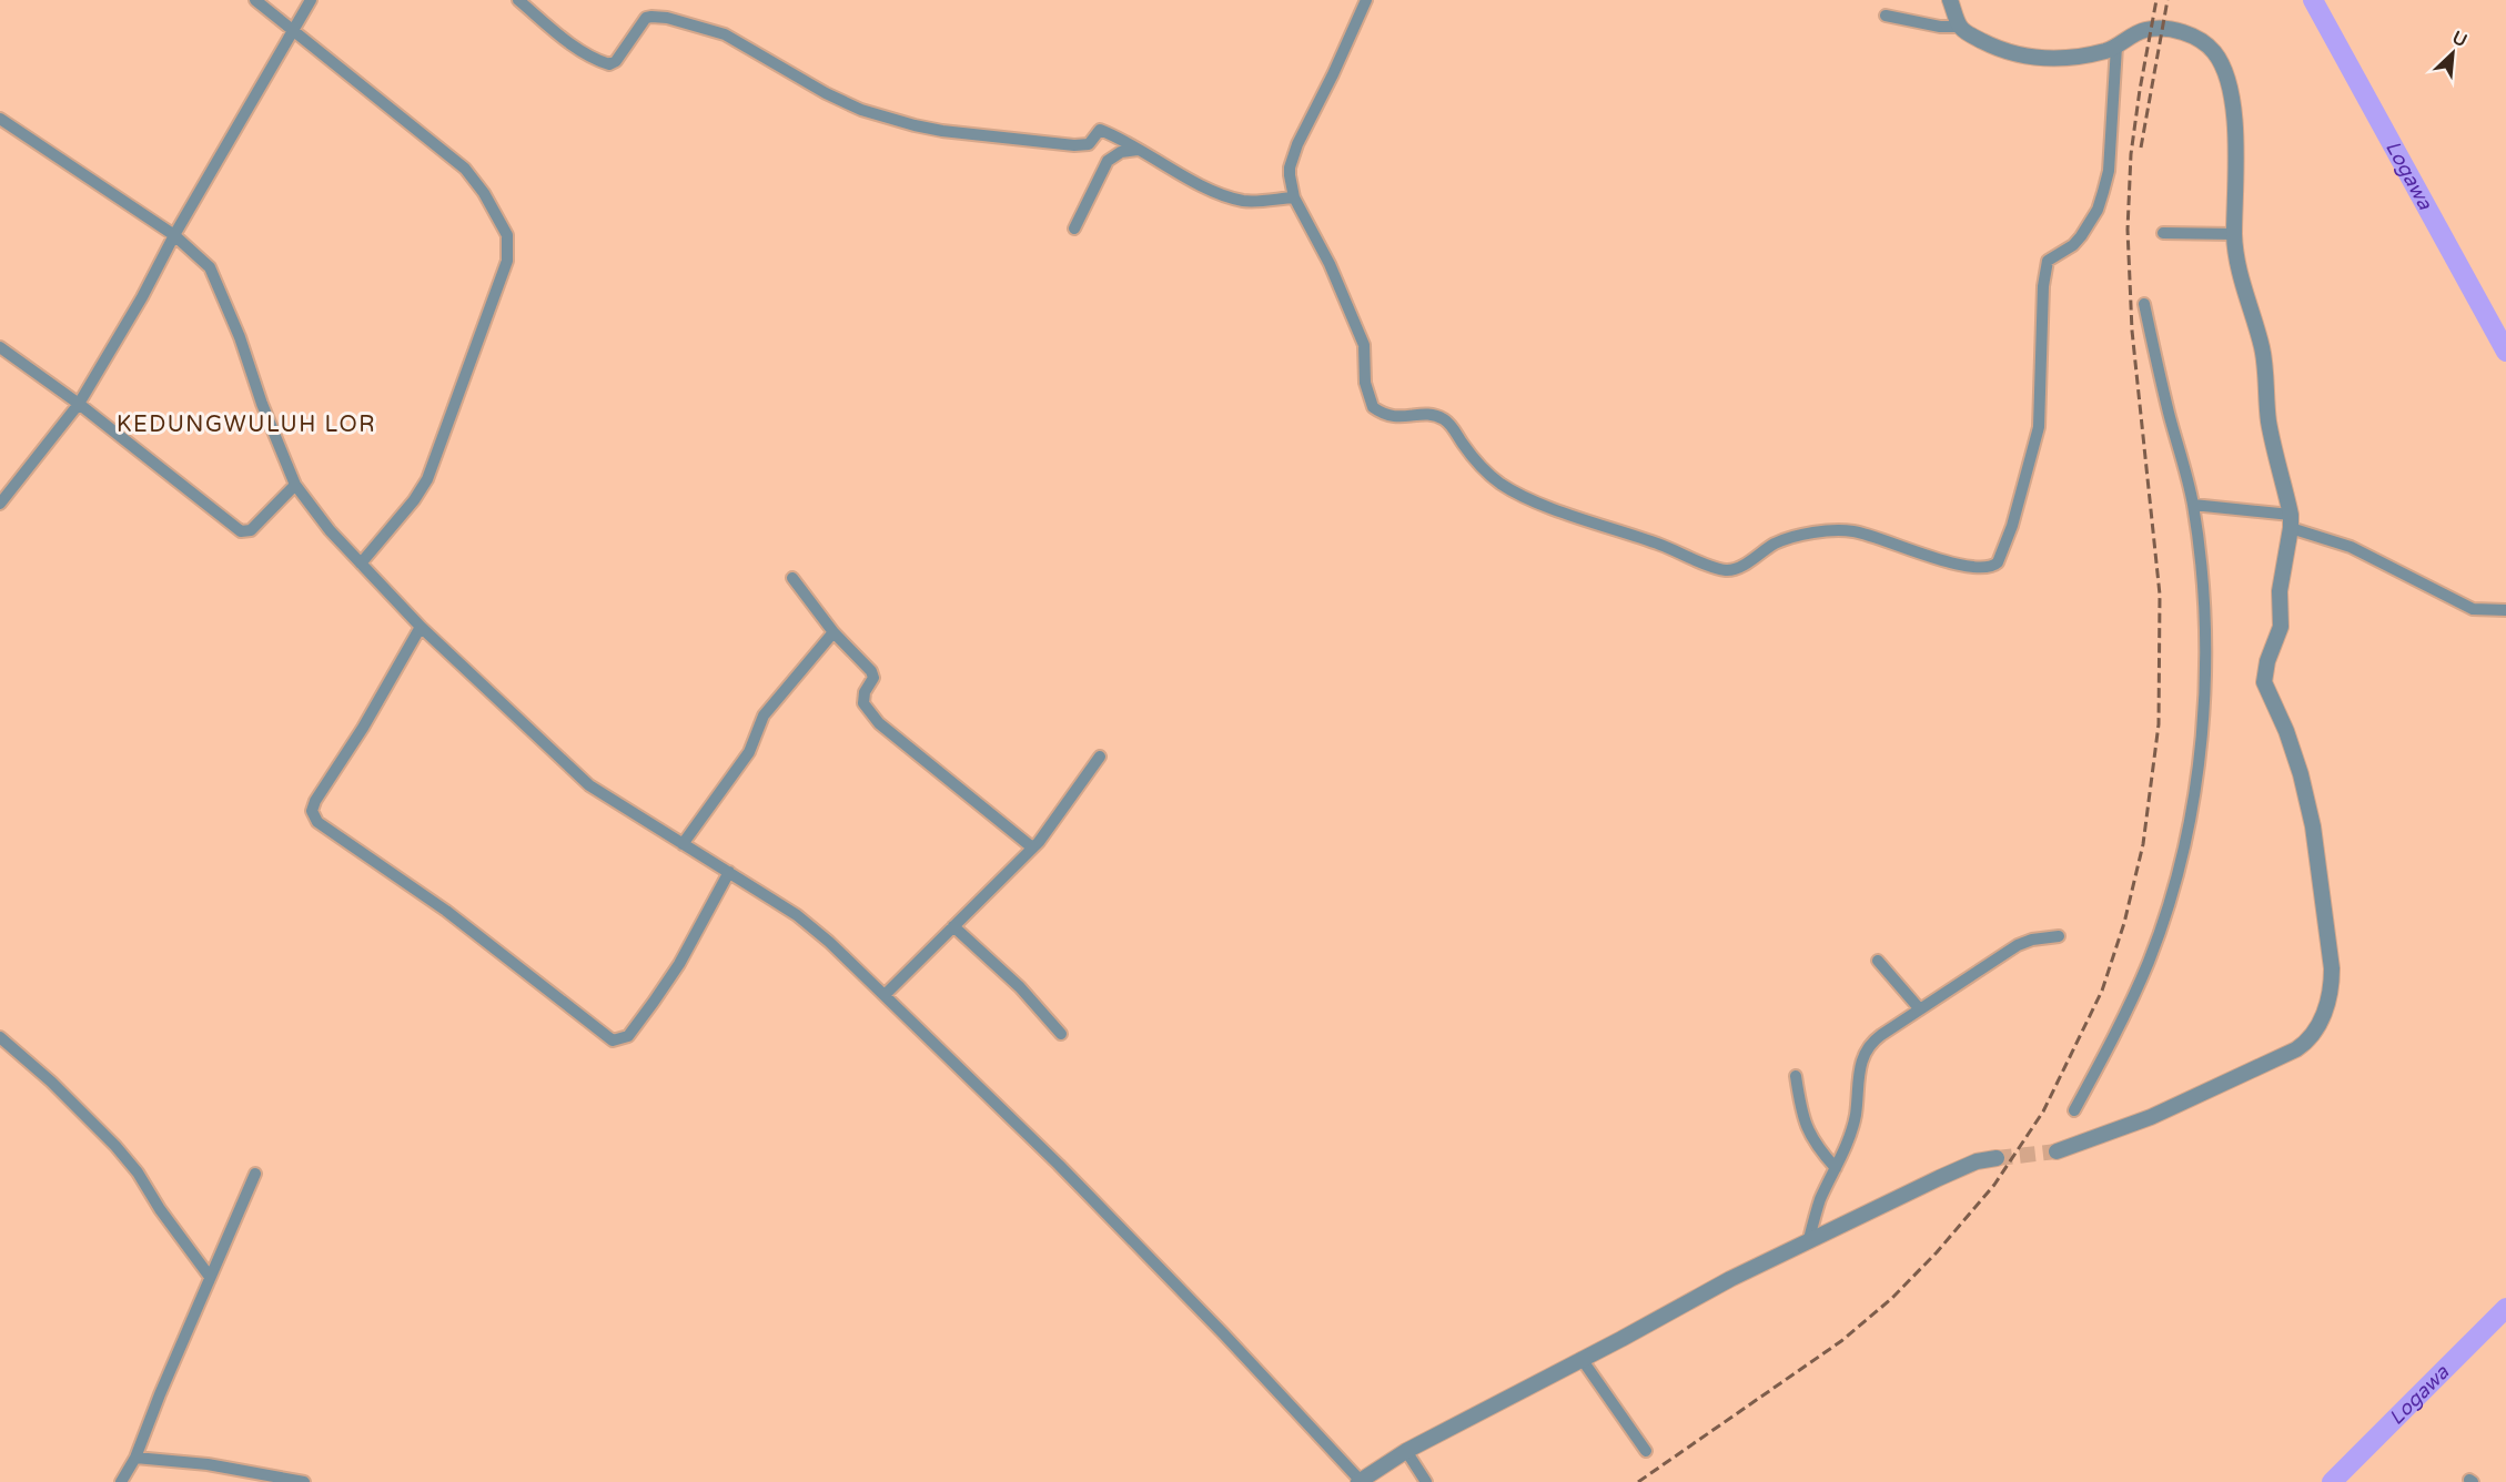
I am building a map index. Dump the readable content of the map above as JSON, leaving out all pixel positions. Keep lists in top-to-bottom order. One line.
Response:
{"districts":["KEDUNGWULUH LOR"],"water":["Logawa"],"north":"top right"}
